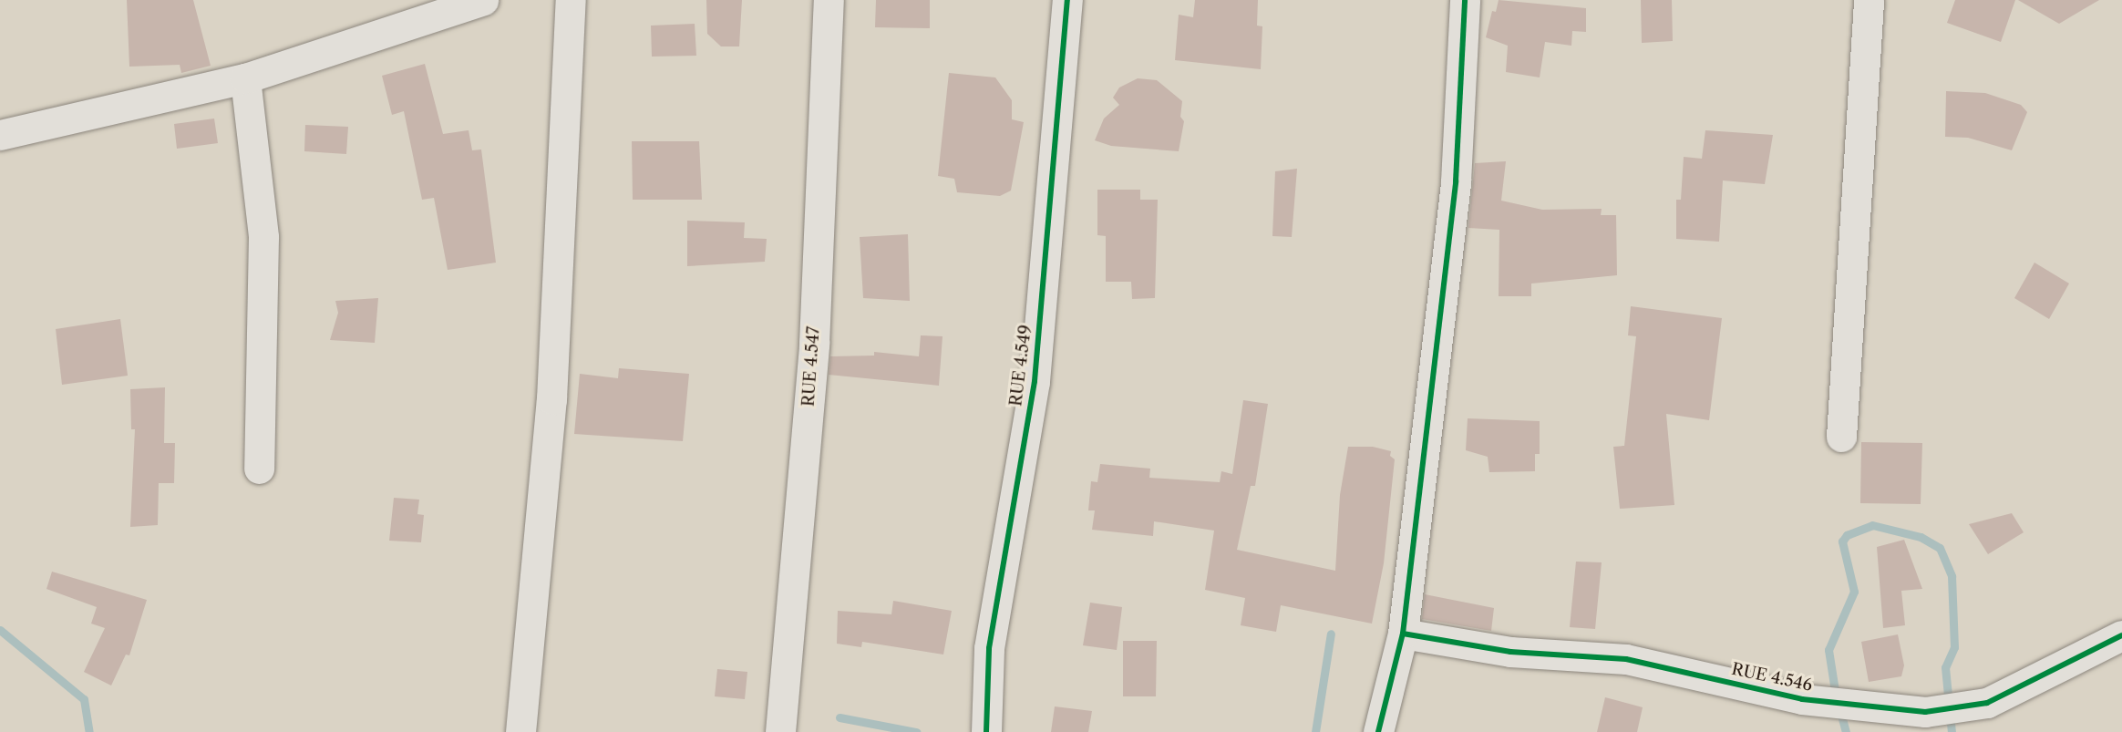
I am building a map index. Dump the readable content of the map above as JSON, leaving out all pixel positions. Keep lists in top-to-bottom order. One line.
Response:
{"streets":{"street":["RUE 4.549","RUE 4.547","RUE 4.546"]}}
